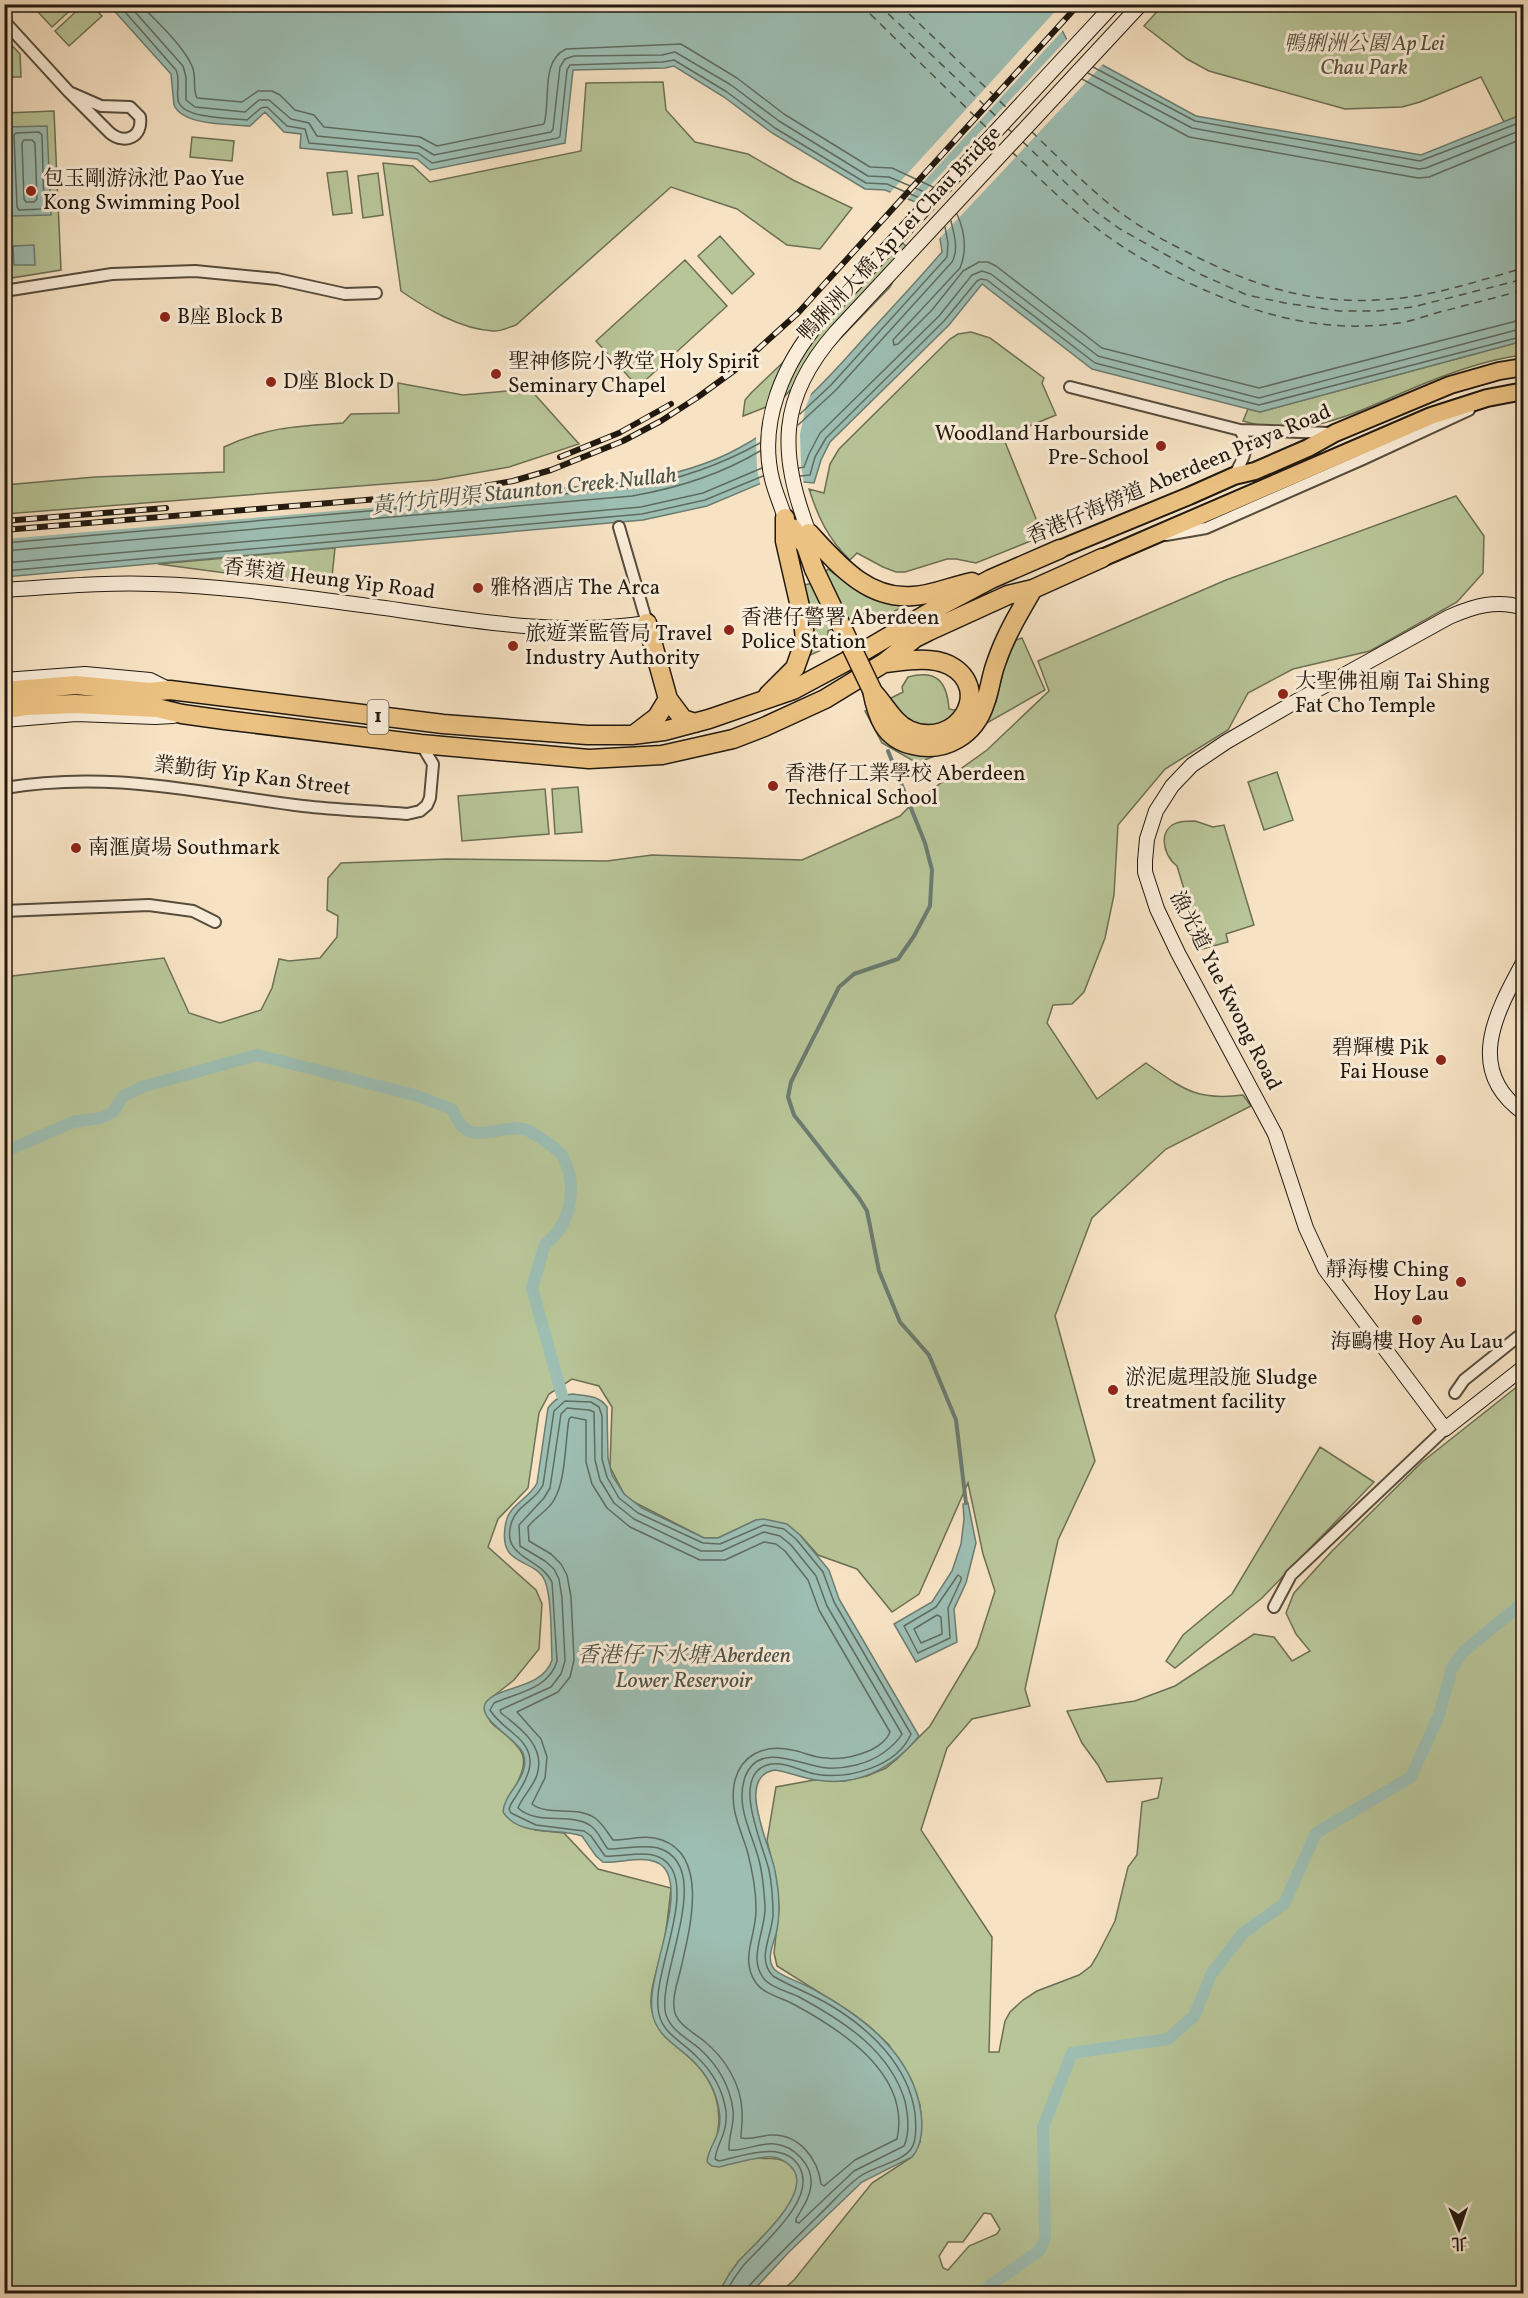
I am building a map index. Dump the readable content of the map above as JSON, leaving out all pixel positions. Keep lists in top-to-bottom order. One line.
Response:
{"streets":{"highway":["香港仔海傍道 Aberdeen Praya Road","1"],"street":["鴨脷洲大橋 Ap Lei Chau Bridge","香葉道 Heung Yip Road","業勤街 Yip Kan Street","漁光道 Yue Kwong Road"]},"crossings":[["香港仔海傍道 Aberdeen Praya Road","1"],["1","業勤街 Yip Kan Street"]],"water":["黃竹坑明渠 Staunton Creek Nullah","香港仔下水塘 Aberdeen Lower Reservoir"],"parks":["鴨脷洲公園 Ap Lei Chau Park"],"places":["包玉剛游泳池 Pao Yue Kong Swimming Pool","B座 Block B","聖神修院小教堂 Holy Spirit Seminary Chapel","D座 Block D","Woodland Harbourside Pre-School","雅格酒店 The Arca","香港仔警署 Aberdeen Police Station","旅遊業監管局 Travel Industry Authority","大聖佛祖廟 Tai Shing Fat Cho Temple","香港仔工業學校 Aberdeen Technical School","南滙廣場 Southmark","碧輝樓 Pik Fai House","靜海樓 Ching Hoy Lau","海鷗樓 Hoy Au Lau","淤泥處理設施 Sludge treatment facility"],"north":"bottom"}
